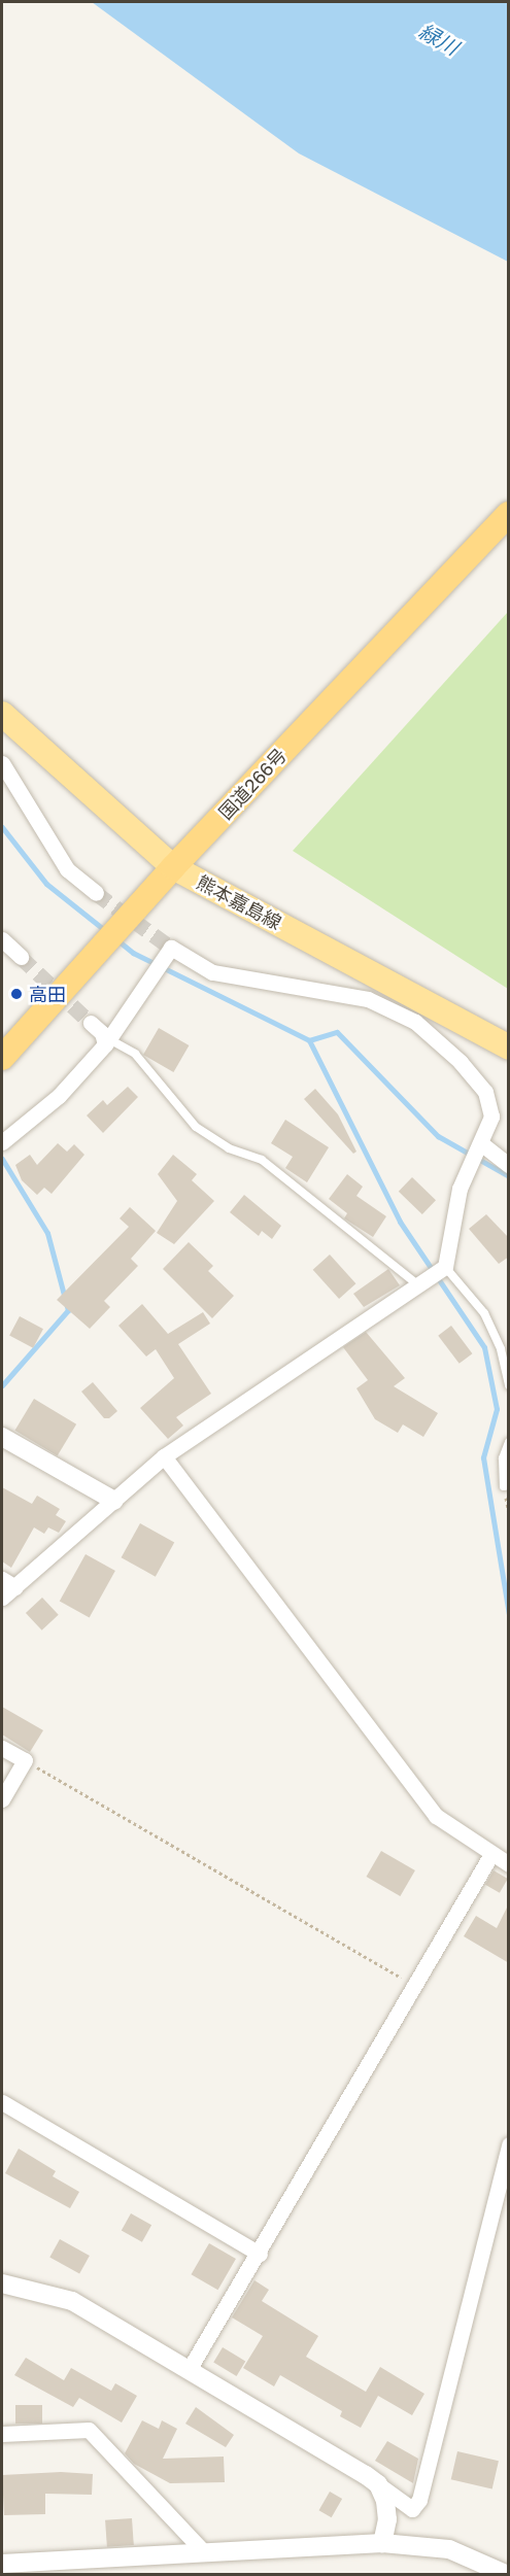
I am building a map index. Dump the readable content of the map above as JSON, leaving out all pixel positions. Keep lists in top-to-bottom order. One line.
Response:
{"streets":{"highway":["国道266号"],"main road":["熊本嘉島線"]},"crossings":[["国道266号","熊本嘉島線"]],"water":["緑川"],"places":["高田"]}
